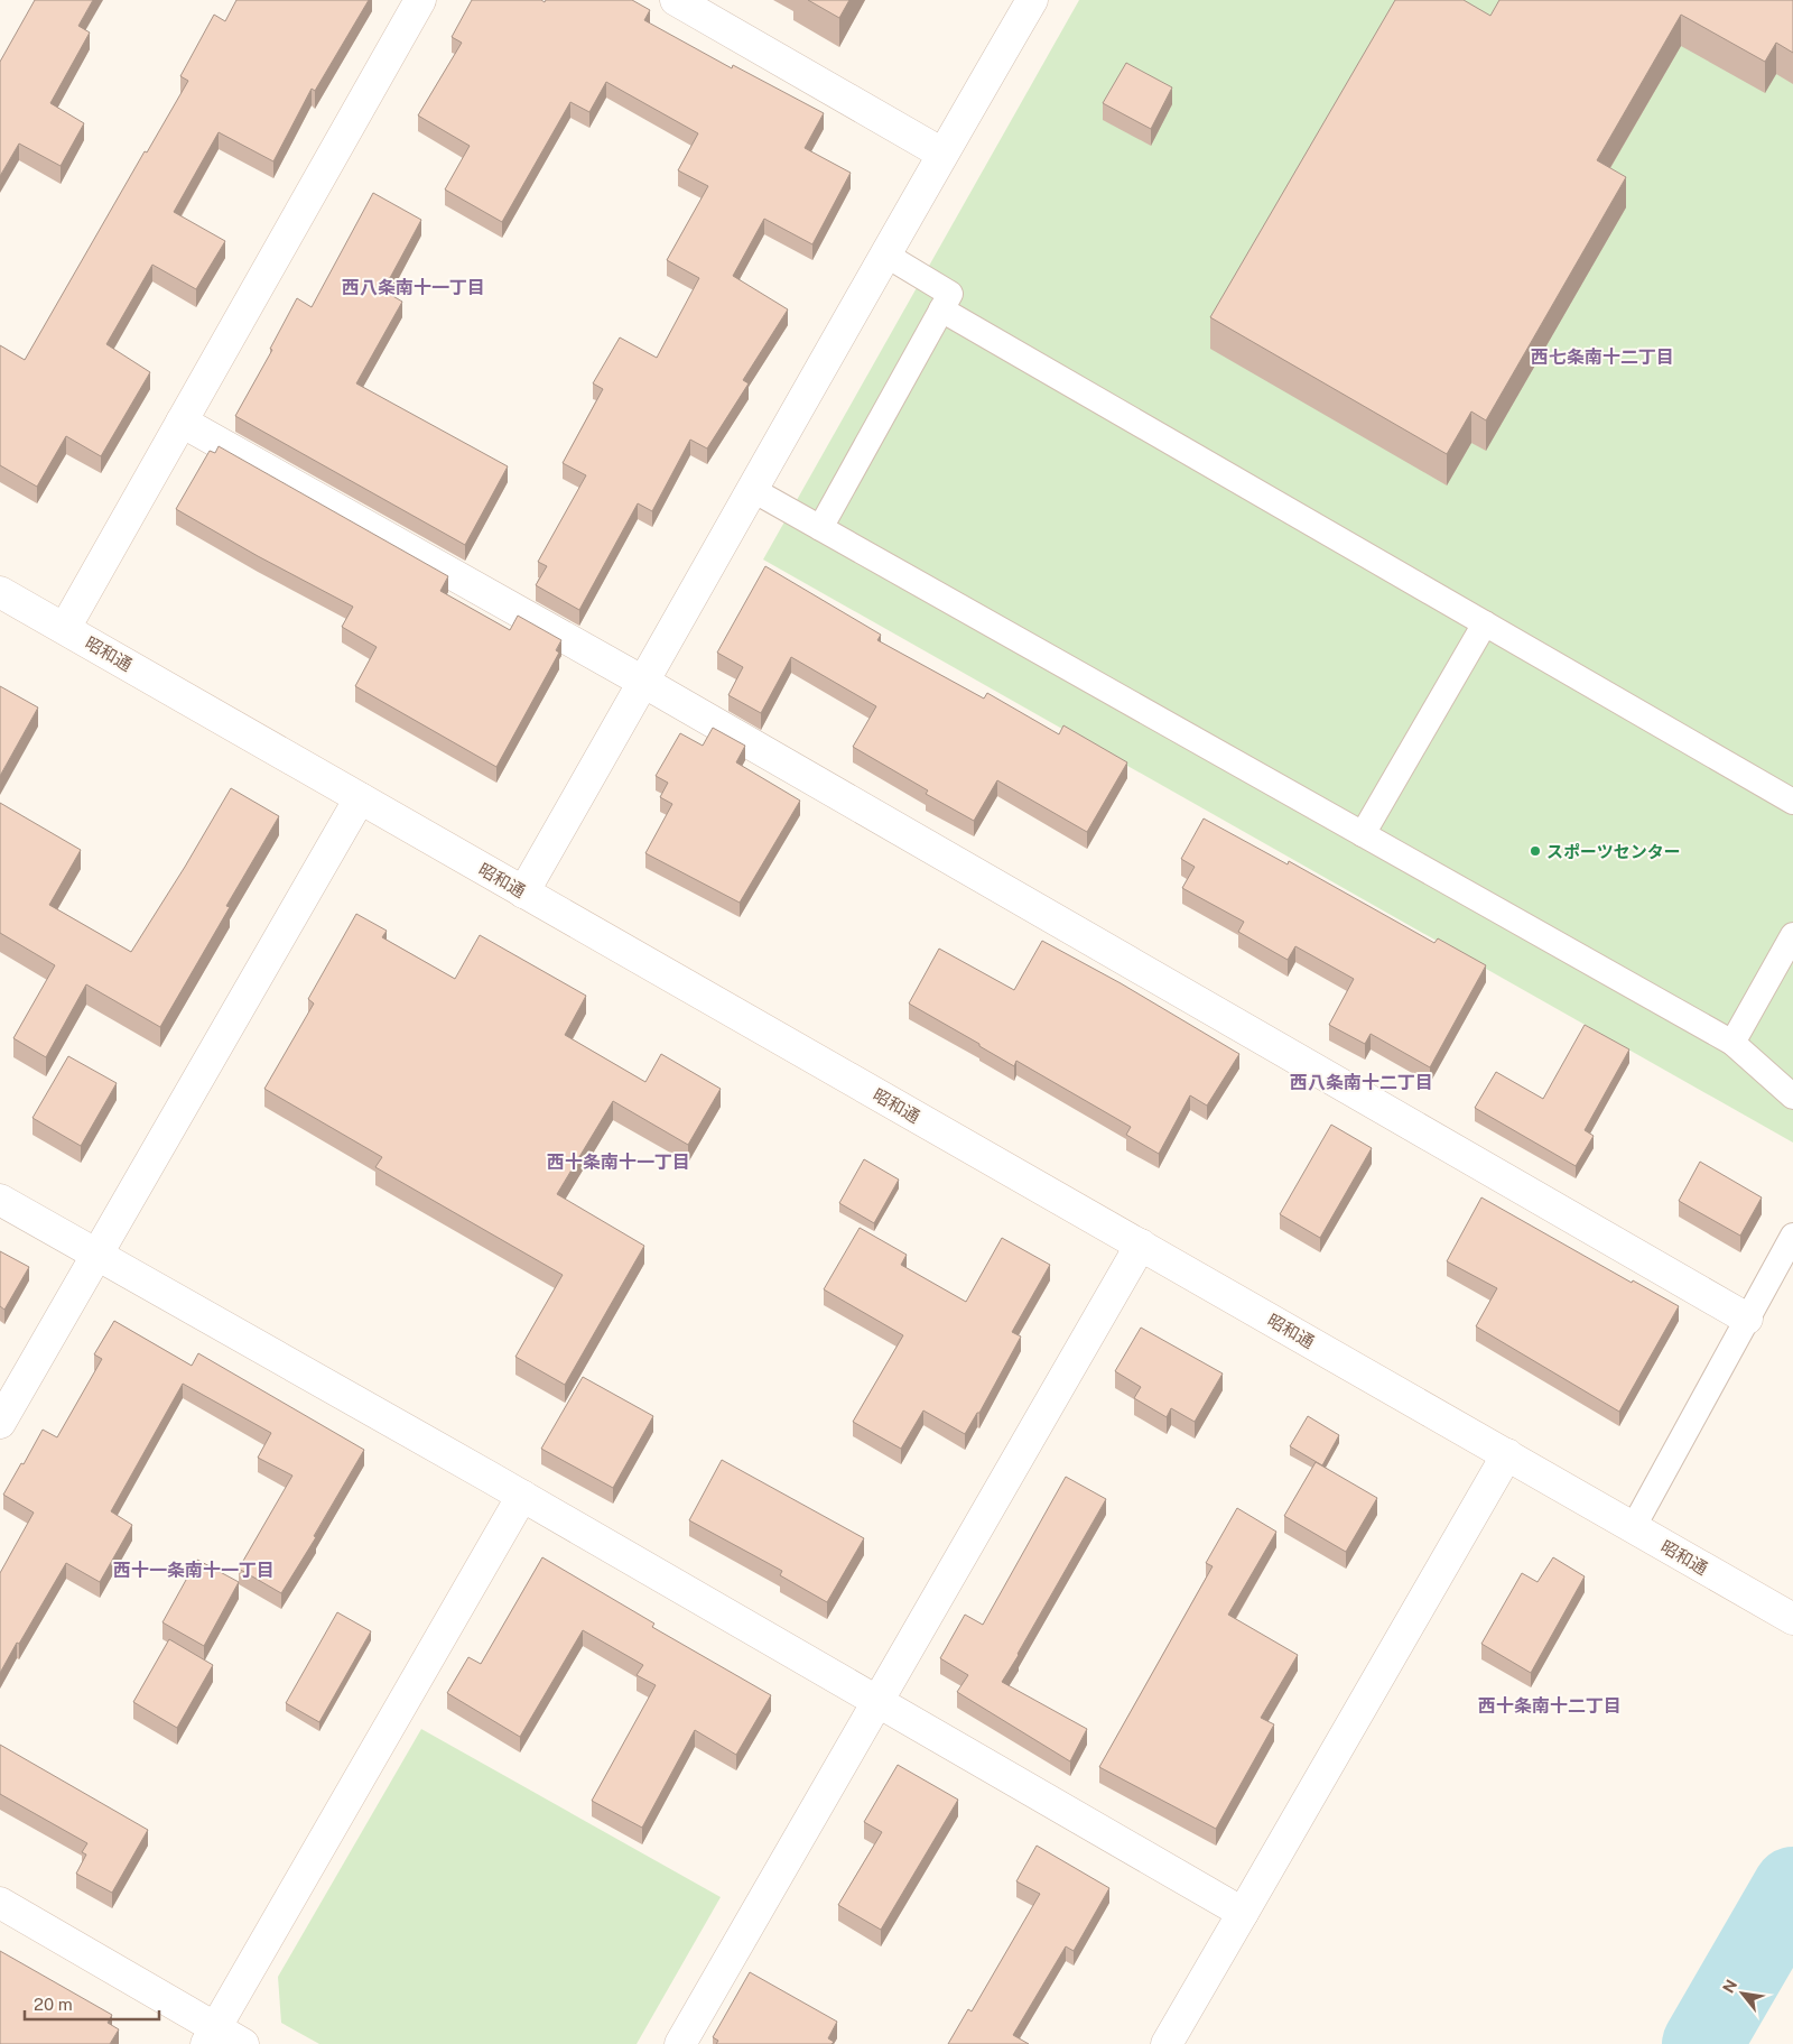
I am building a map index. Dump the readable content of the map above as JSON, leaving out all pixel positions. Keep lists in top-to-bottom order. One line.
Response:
{"streets":{"street":["昭和通"]},"districts":["西八条南十一丁目","西七条南十二丁目","西八条南十二丁目","西十条南十一丁目","西十一条南十一丁目","西十条南十二丁目"],"places":["スポーツセンター"],"scale_bar":"20 m","north":"top left"}
